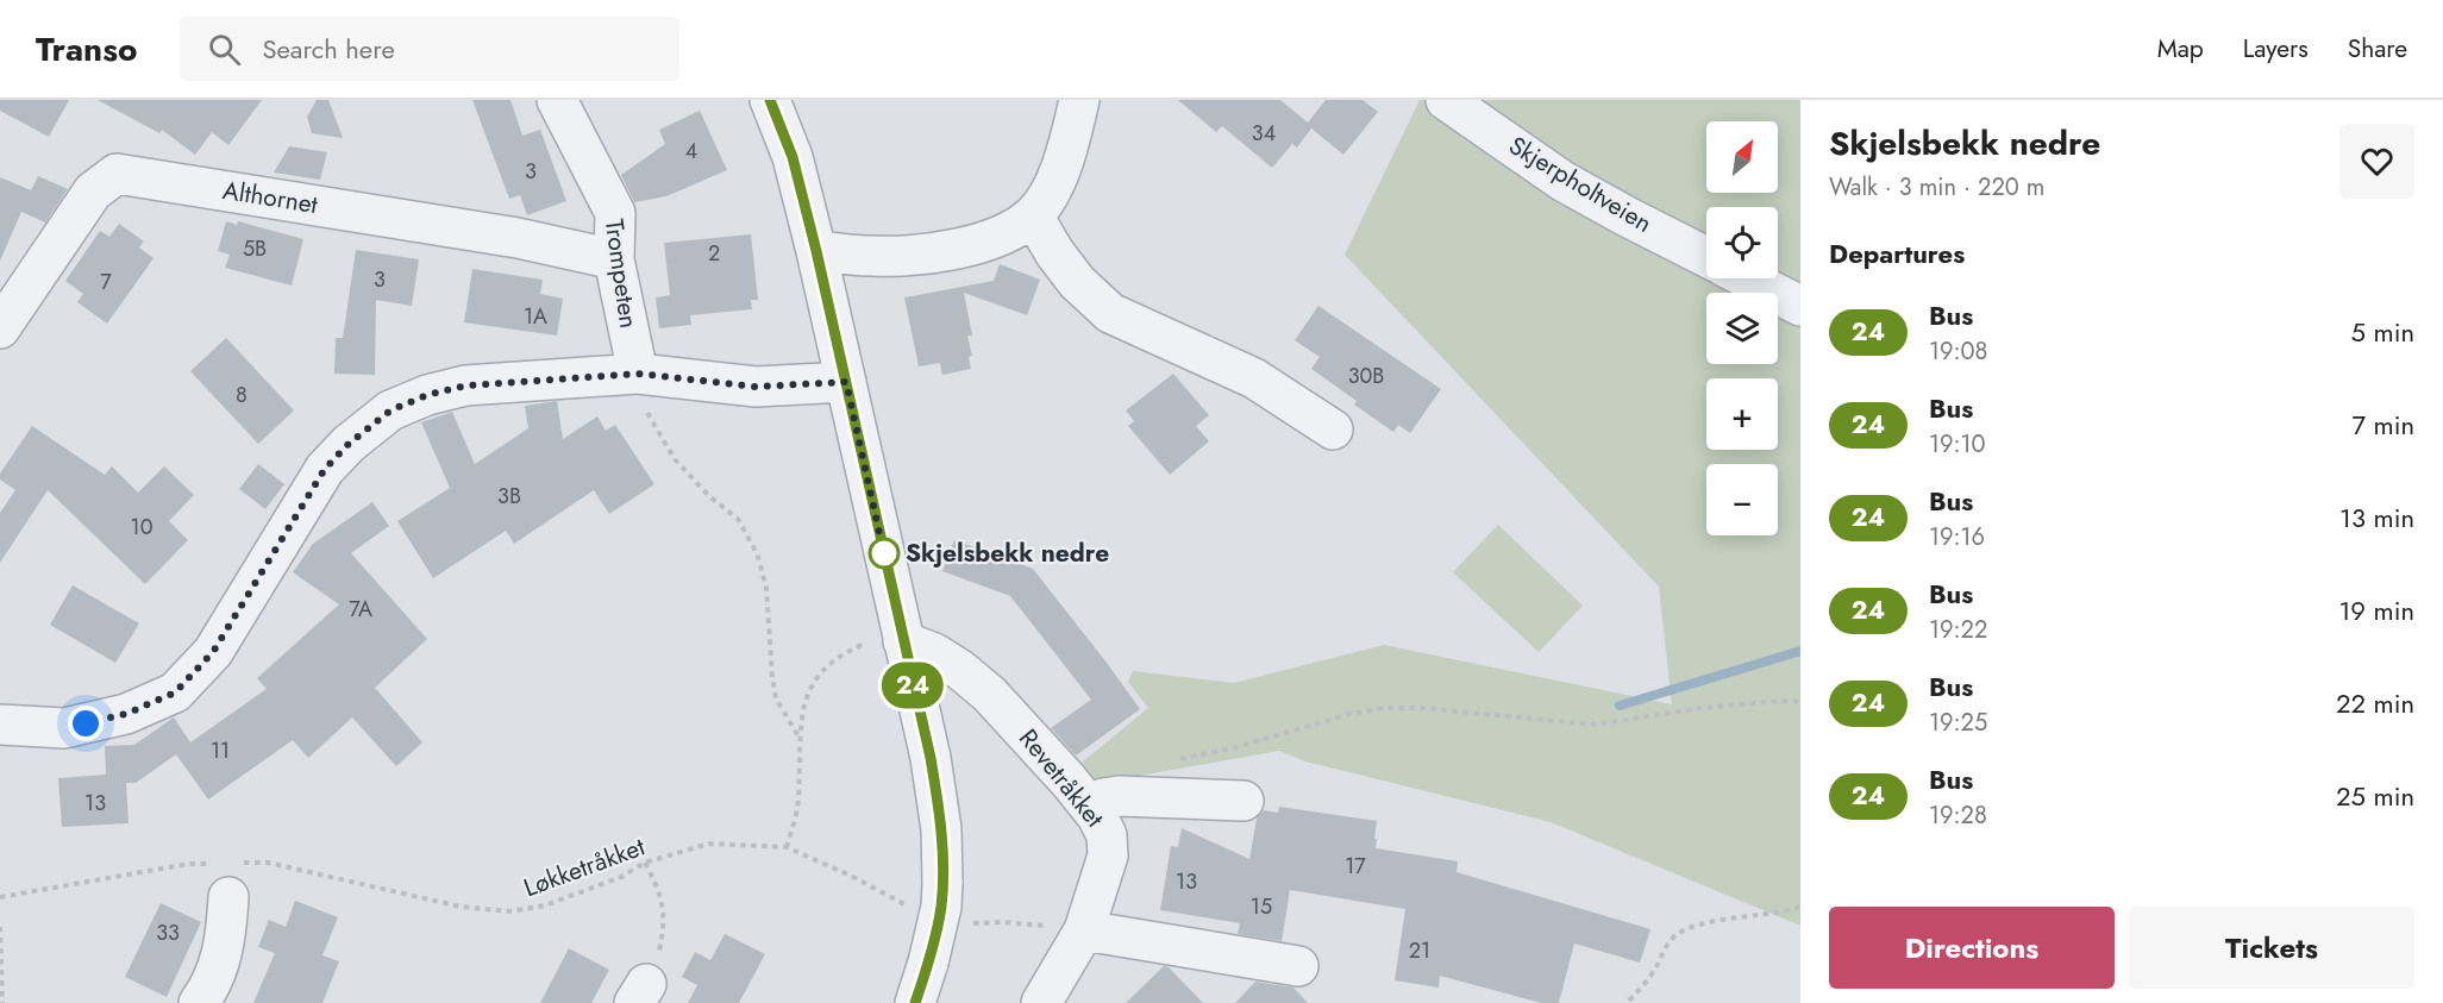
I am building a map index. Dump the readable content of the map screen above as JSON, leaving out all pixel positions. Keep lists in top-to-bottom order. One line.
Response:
{"streets":{"street":["Skjerpholtveien","Althornet","Trompeten","Revetråkket"],"path":["Løkketråkket"]},"crossings":[["Althornet","Trompeten"]],"places":["Skjelsbekk nedre"],"lines":["bus line 24"],"house_numbers":["34","4","3","5B","2","3","7","1A","30B","8","3B","10","7A","11","13","17","13","15","33","21"],"north":"top right","page":{"header":"Transo","search":"Search here","nav":["Map","Layers","Share"],"on_map":"24","heading":[["Skjelsbekk nedre","Walk · 3 min · 220 m"],"Departures"],"map_buttons":["+","−"],"list":[{"mark":"24","name":"Bus","note":"19:08","value":"5 min"},{"mark":"24","name":"Bus","note":"19:10","value":"7 min"},{"mark":"24","name":"Bus","note":"19:16","value":"13 min"},{"mark":"24","name":"Bus","note":"19:22","value":"19 min"},{"mark":"24","name":"Bus","note":"19:25","value":"22 min"},{"mark":"24","name":"Bus","note":"19:28","value":"25 min"}],"buttons":["Directions","Tickets"]}}
